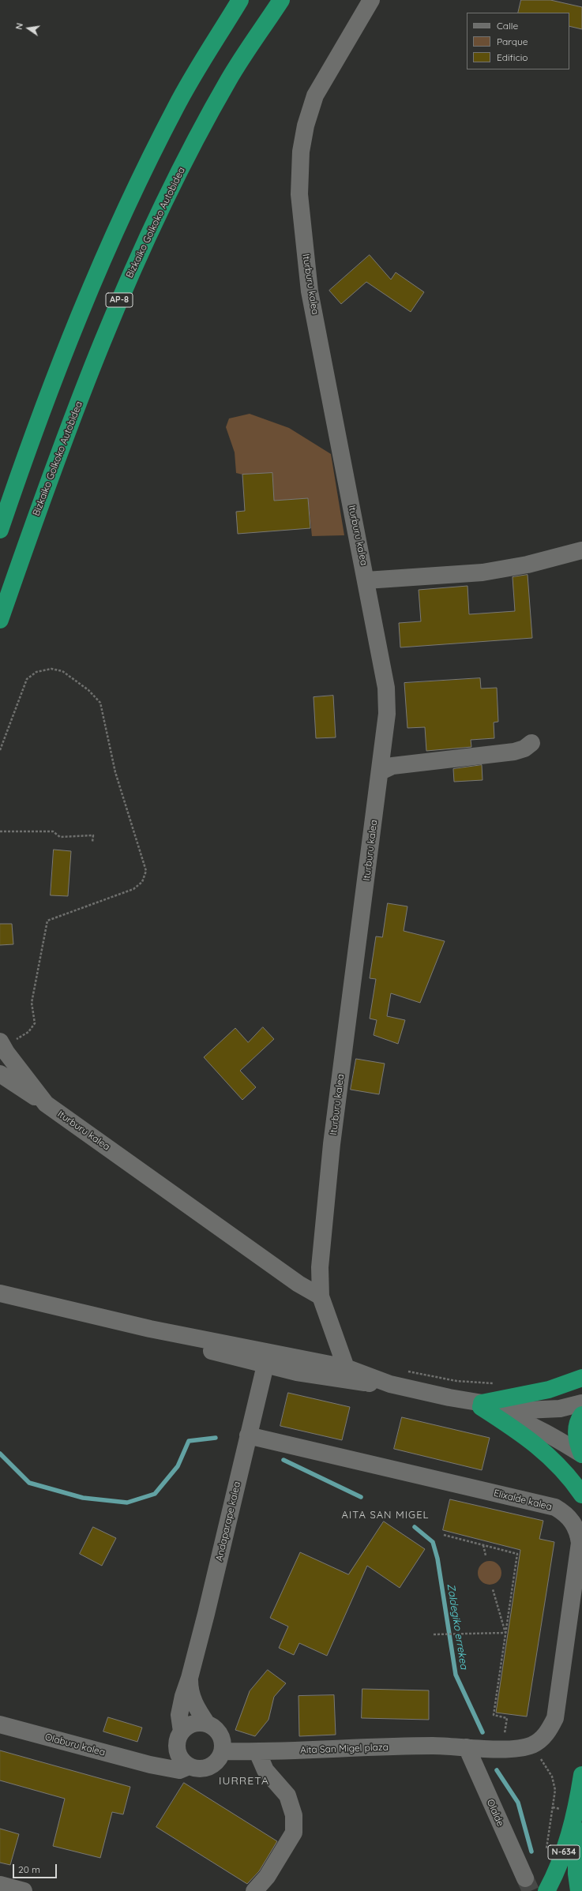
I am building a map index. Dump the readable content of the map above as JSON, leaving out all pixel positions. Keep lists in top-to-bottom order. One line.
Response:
{"streets":{"highway":["Bizkaiko Golkoko Autobidea","AP-8","N-634"],"street":["Iturburu kalea","Elixalde kalea","Andaparape kalea","Olaburu kalea","Aita San Migel plaza","Olalde"]},"crossings":[["Elixalde kalea","Andaparape kalea"],["Elixalde kalea","Aita San Migel plaza"],["Elixalde kalea","Olalde"],["Olaburu kalea","Aita San Migel plaza"],["Aita San Migel plaza","Olalde"]],"districts":["AITA SAN MIGEL","IURRETA"],"water":["Zaldegiko errekea"],"legend":["Calle","Parque","Edificio"],"scale_bar":"20 m","north":"left"}
